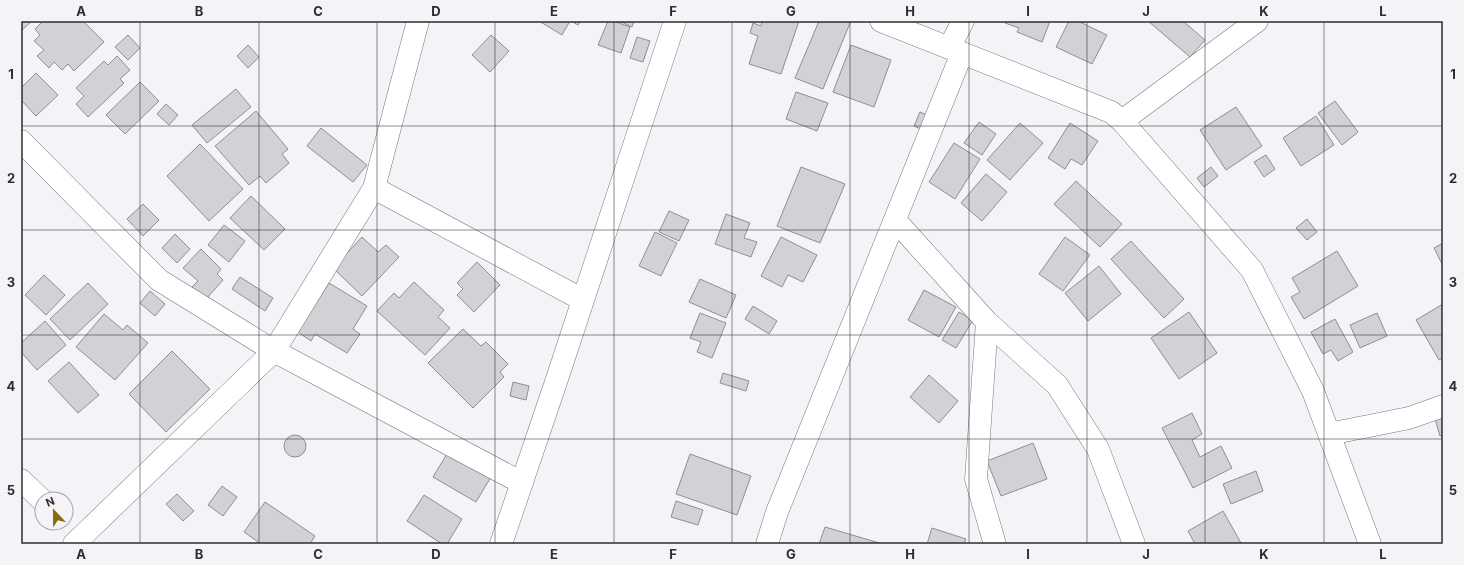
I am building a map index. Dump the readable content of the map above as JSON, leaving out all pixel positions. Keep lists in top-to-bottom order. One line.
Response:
{"north":"top","grid":{"columns":["A","B","C","D","E","F","G","H","I","J","K","L"],"rows":["1","2","3","4","5"]}}
